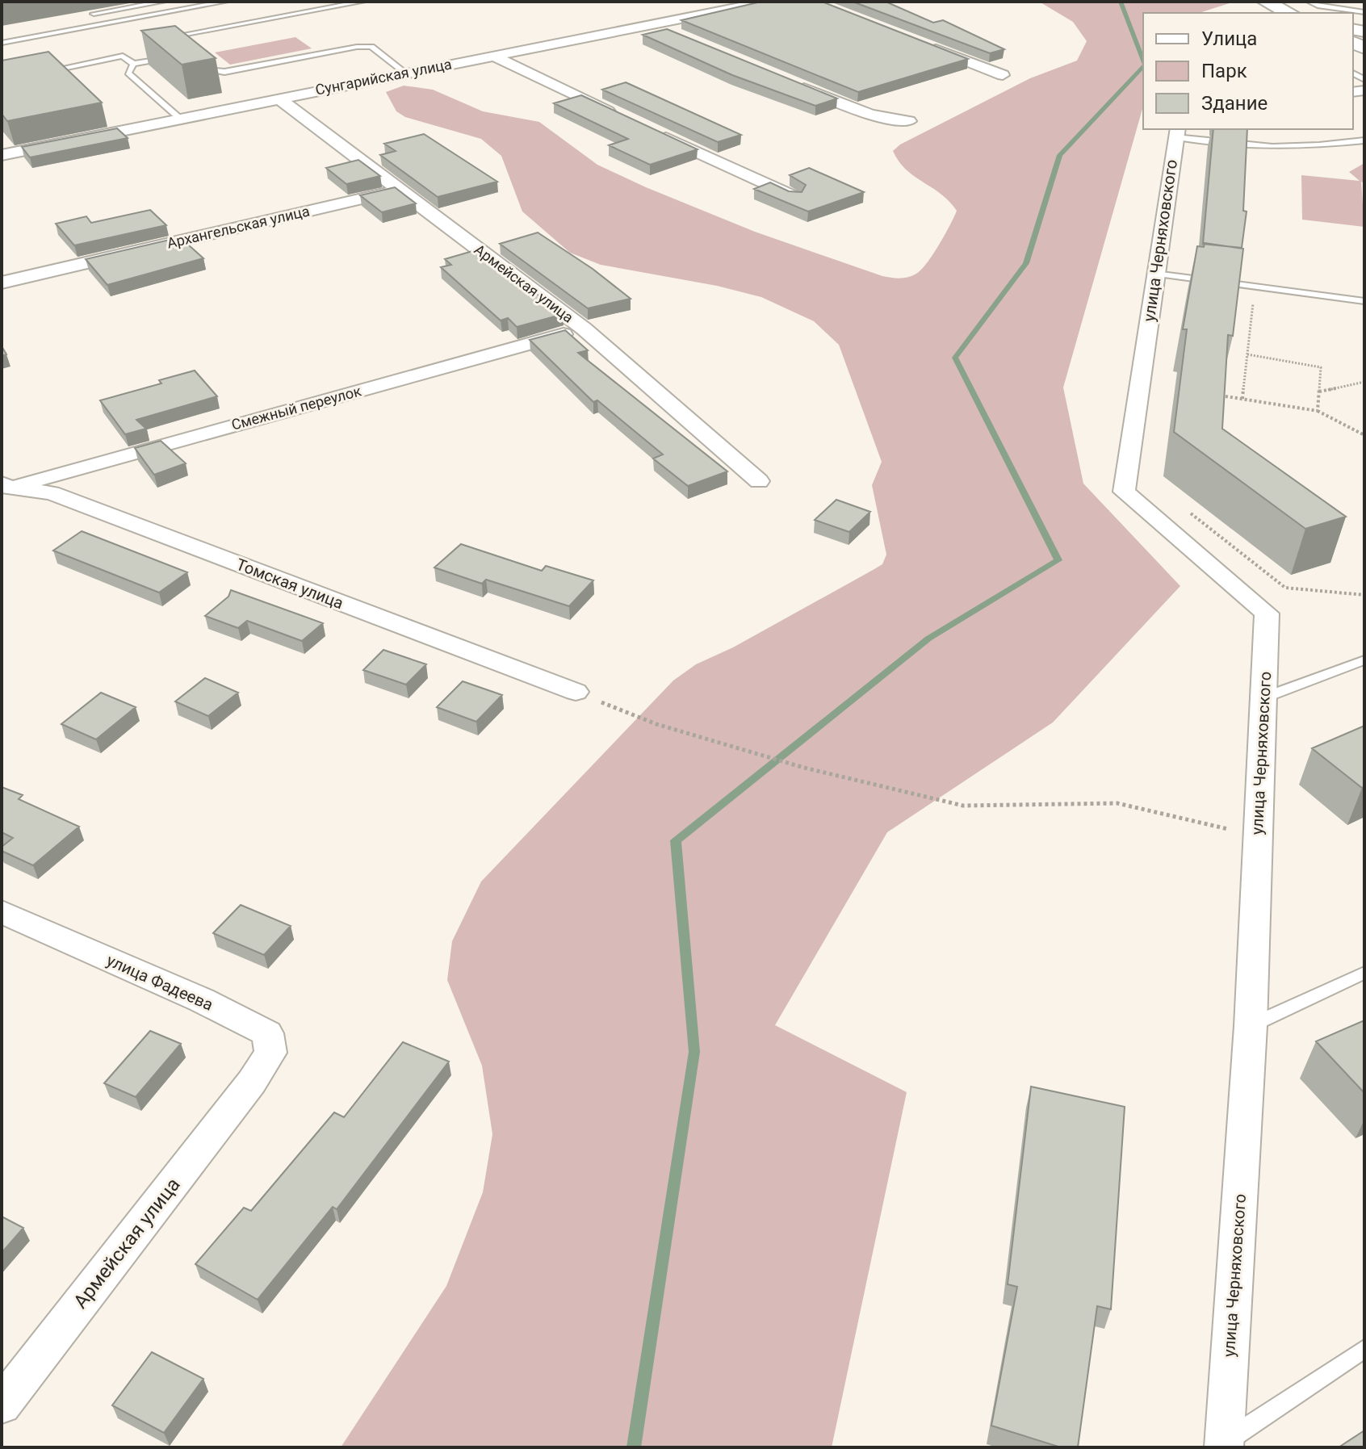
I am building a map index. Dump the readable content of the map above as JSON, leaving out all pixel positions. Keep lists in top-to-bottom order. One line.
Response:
{"streets":{"street":["Сунгарийская улица","Архангельская улица","улица Черняховского","Армейская улица","Смежный переулок","Томская улица","улица Фадеева"]},"crossings":[["Сунгарийская улица","Армейская улица"],["Архангельская улица","Армейская улица"],["Армейская улица","Смежный переулок"],["Армейская улица","улица Фадеева"],["Смежный переулок","Томская улица"]],"legend":["Улица","Парк","Здание"]}
